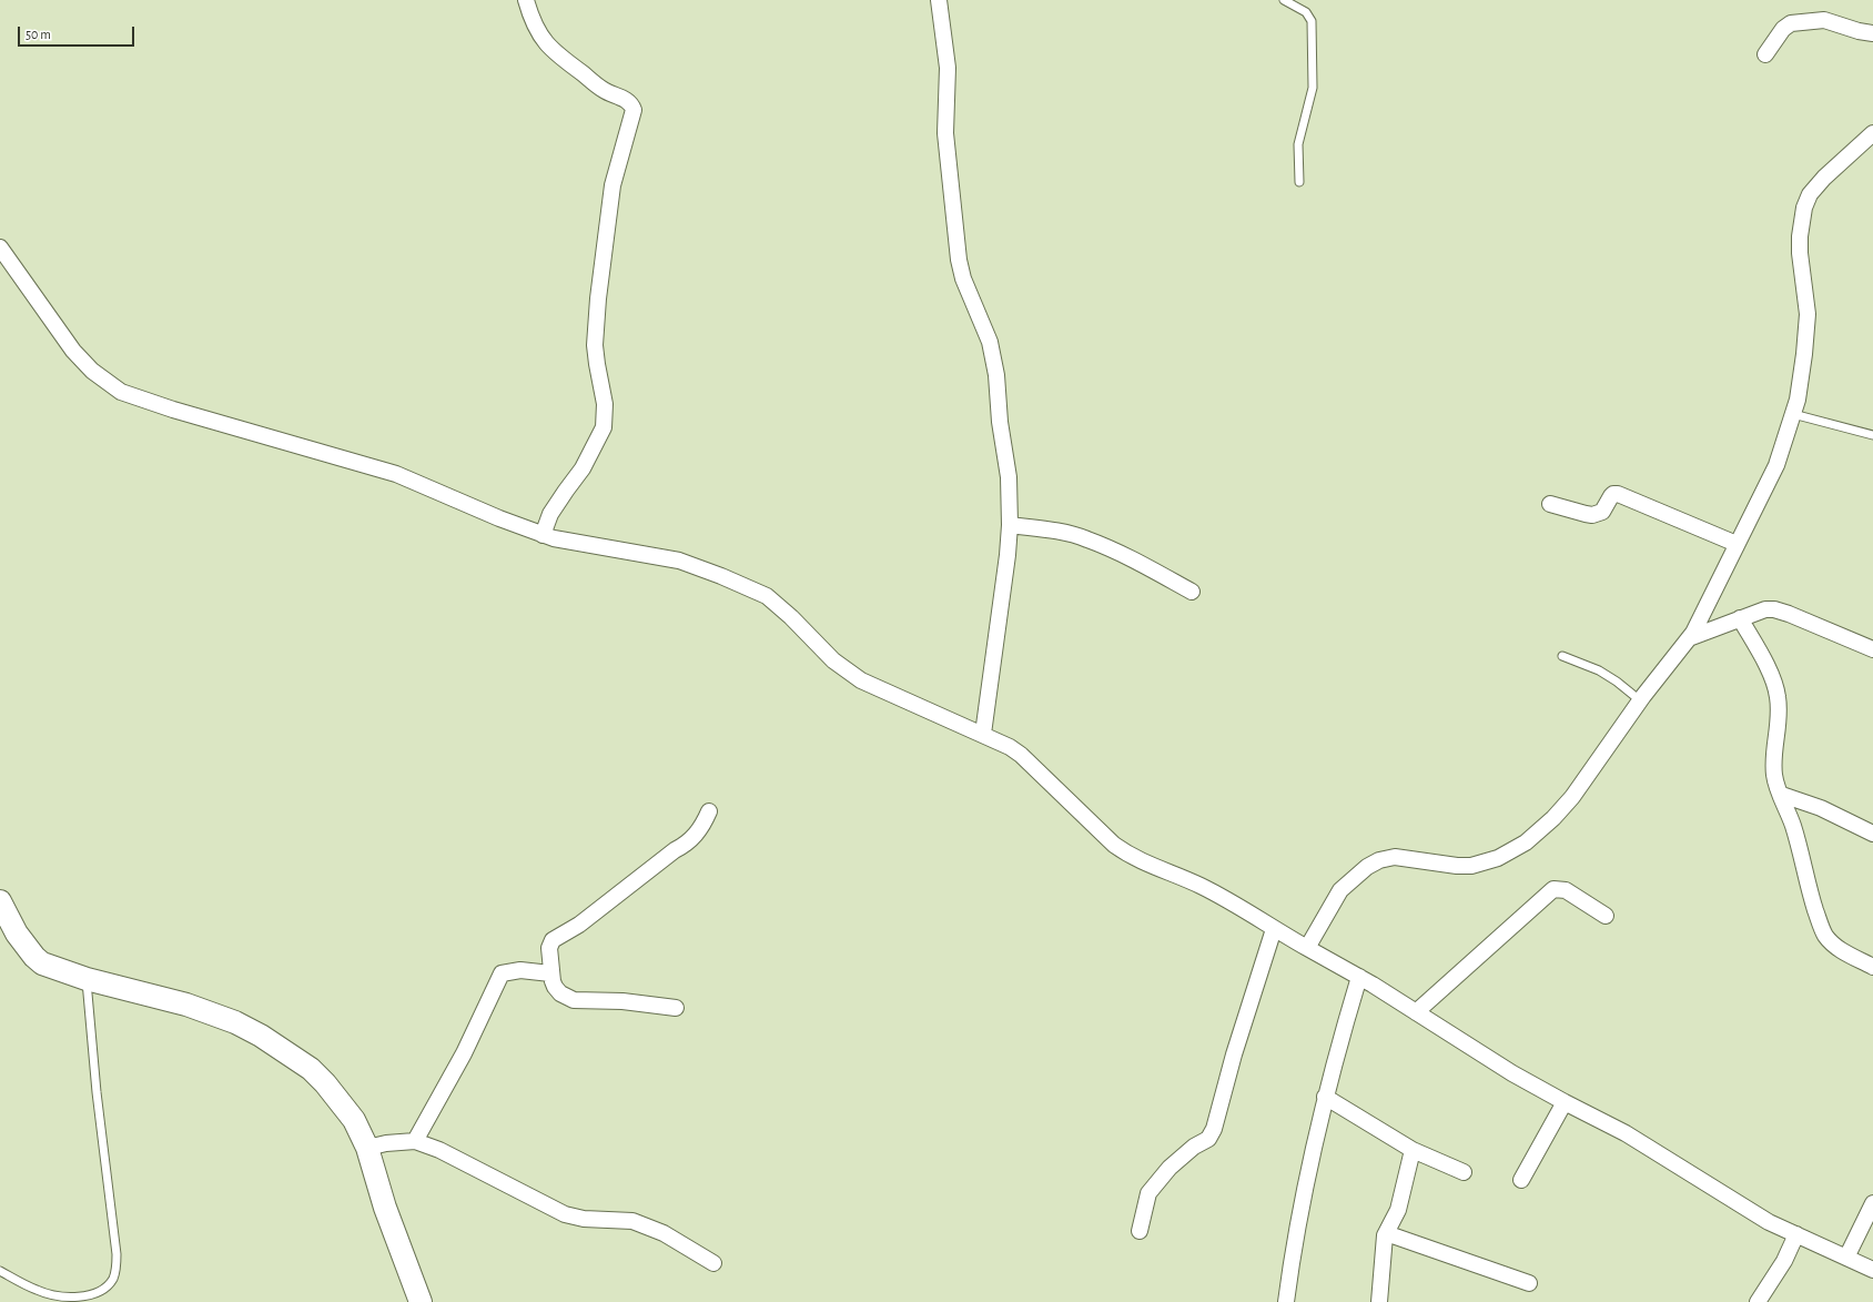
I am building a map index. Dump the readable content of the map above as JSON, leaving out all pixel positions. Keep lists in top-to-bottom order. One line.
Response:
{"scale_bar":"50 m"}
